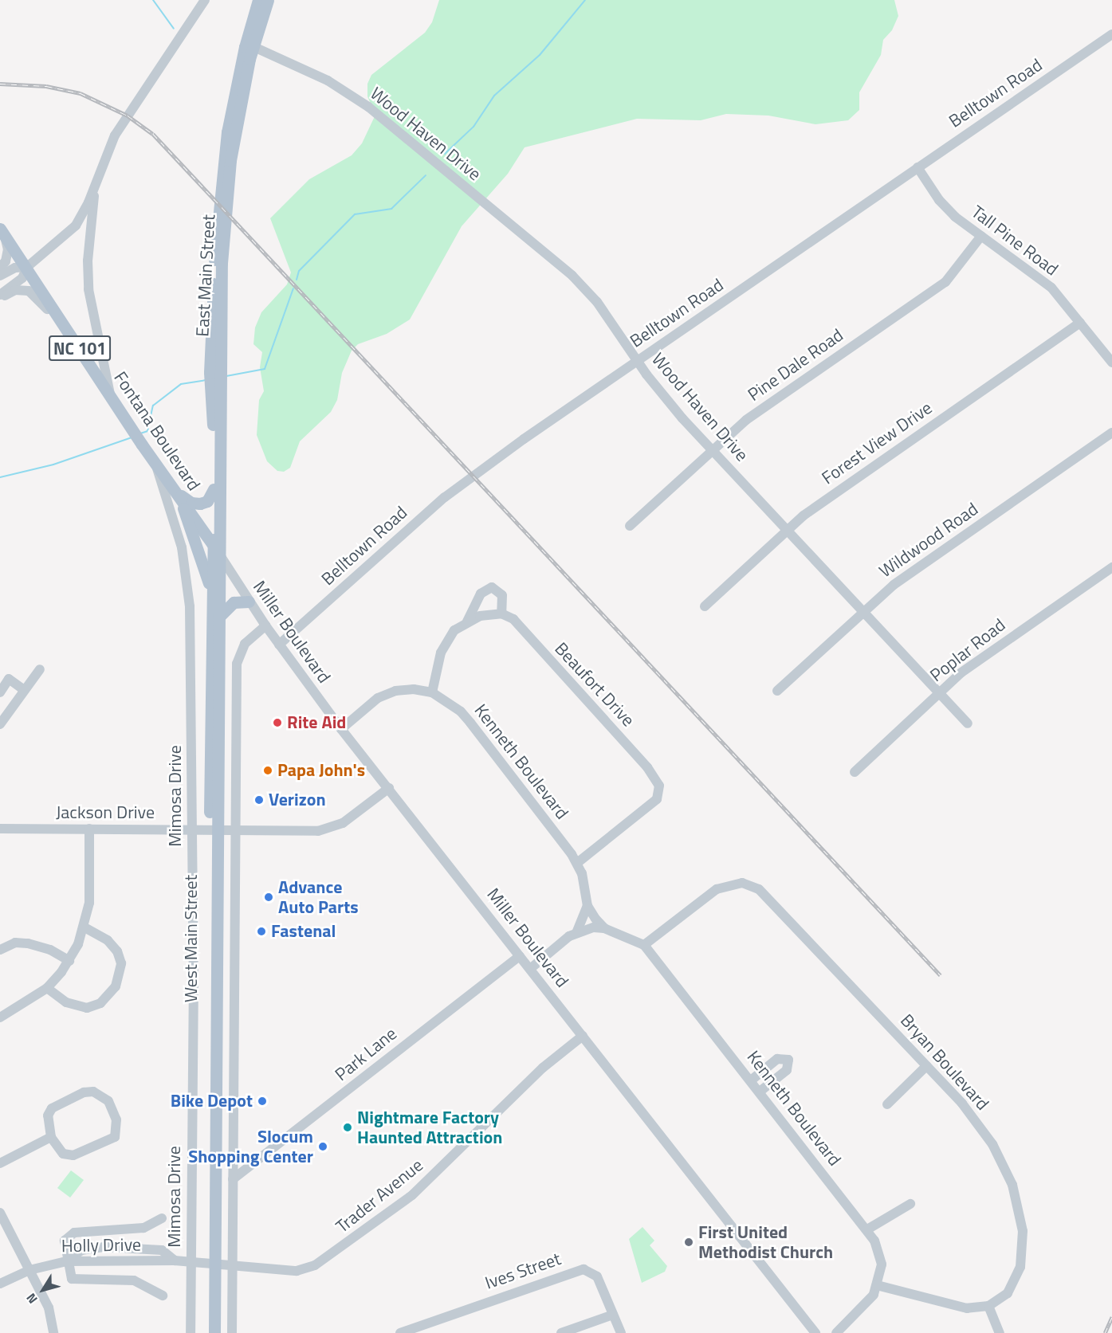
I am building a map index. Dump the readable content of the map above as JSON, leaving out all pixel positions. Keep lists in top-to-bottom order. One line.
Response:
{"streets":{"main road":["East Main Street","NC 101","Fontana Boulevard","West Main Street"],"street":["Belltown Road","Wood Haven Drive","Tall Pine Road","Pine Dale Road","Forest View Drive","Wildwood Road","Miller Boulevard","Poplar Road","Beaufort Drive","Kenneth Boulevard","Mimosa Drive","Jackson Drive","Park Lane","Bryan Boulevard","Trader Avenue","Holly Drive","Ives Street"]},"crossings":[["Belltown Road","Wood Haven Drive"],["Belltown Road","Tall Pine Road"],["Belltown Road","Miller Boulevard"],["Wood Haven Drive","East Main Street"],["Wood Haven Drive","Pine Dale Road"],["Wood Haven Drive","Forest View Drive"],["Wood Haven Drive","Wildwood Road"],["Wood Haven Drive","Poplar Road"],["Tall Pine Road","Pine Dale Road"],["Tall Pine Road","Forest View Drive"],["East Main Street","Fontana Boulevard"],["East Main Street","Miller Boulevard"],["East Main Street","West Main Street"],["Fontana Boulevard","Miller Boulevard"],["Fontana Boulevard","Mimosa Drive"],["Fontana Boulevard","West Main Street"],["Miller Boulevard","Kenneth Boulevard"],["Miller Boulevard","Jackson Drive"],["Miller Boulevard","West Main Street"],["Miller Boulevard","Park Lane"],["Miller Boulevard","Trader Avenue"],["Beaufort Drive","Kenneth Boulevard"],["Kenneth Boulevard","Bryan Boulevard"],["Mimosa Drive","Jackson Drive"],["Mimosa Drive","Holly Drive"],["Jackson Drive","West Main Street"],["West Main Street","Trader Avenue"],["West Main Street","Holly Drive"],["Trader Avenue","Holly Drive"]],"places":["Rite Aid","Papa John's","Verizon","Advance Auto Parts","Fastenal","Bike Depot","Nightmare Factory Haunted Attraction","Slocum Shopping Center","First United Methodist Church"],"north":"bottom left"}
